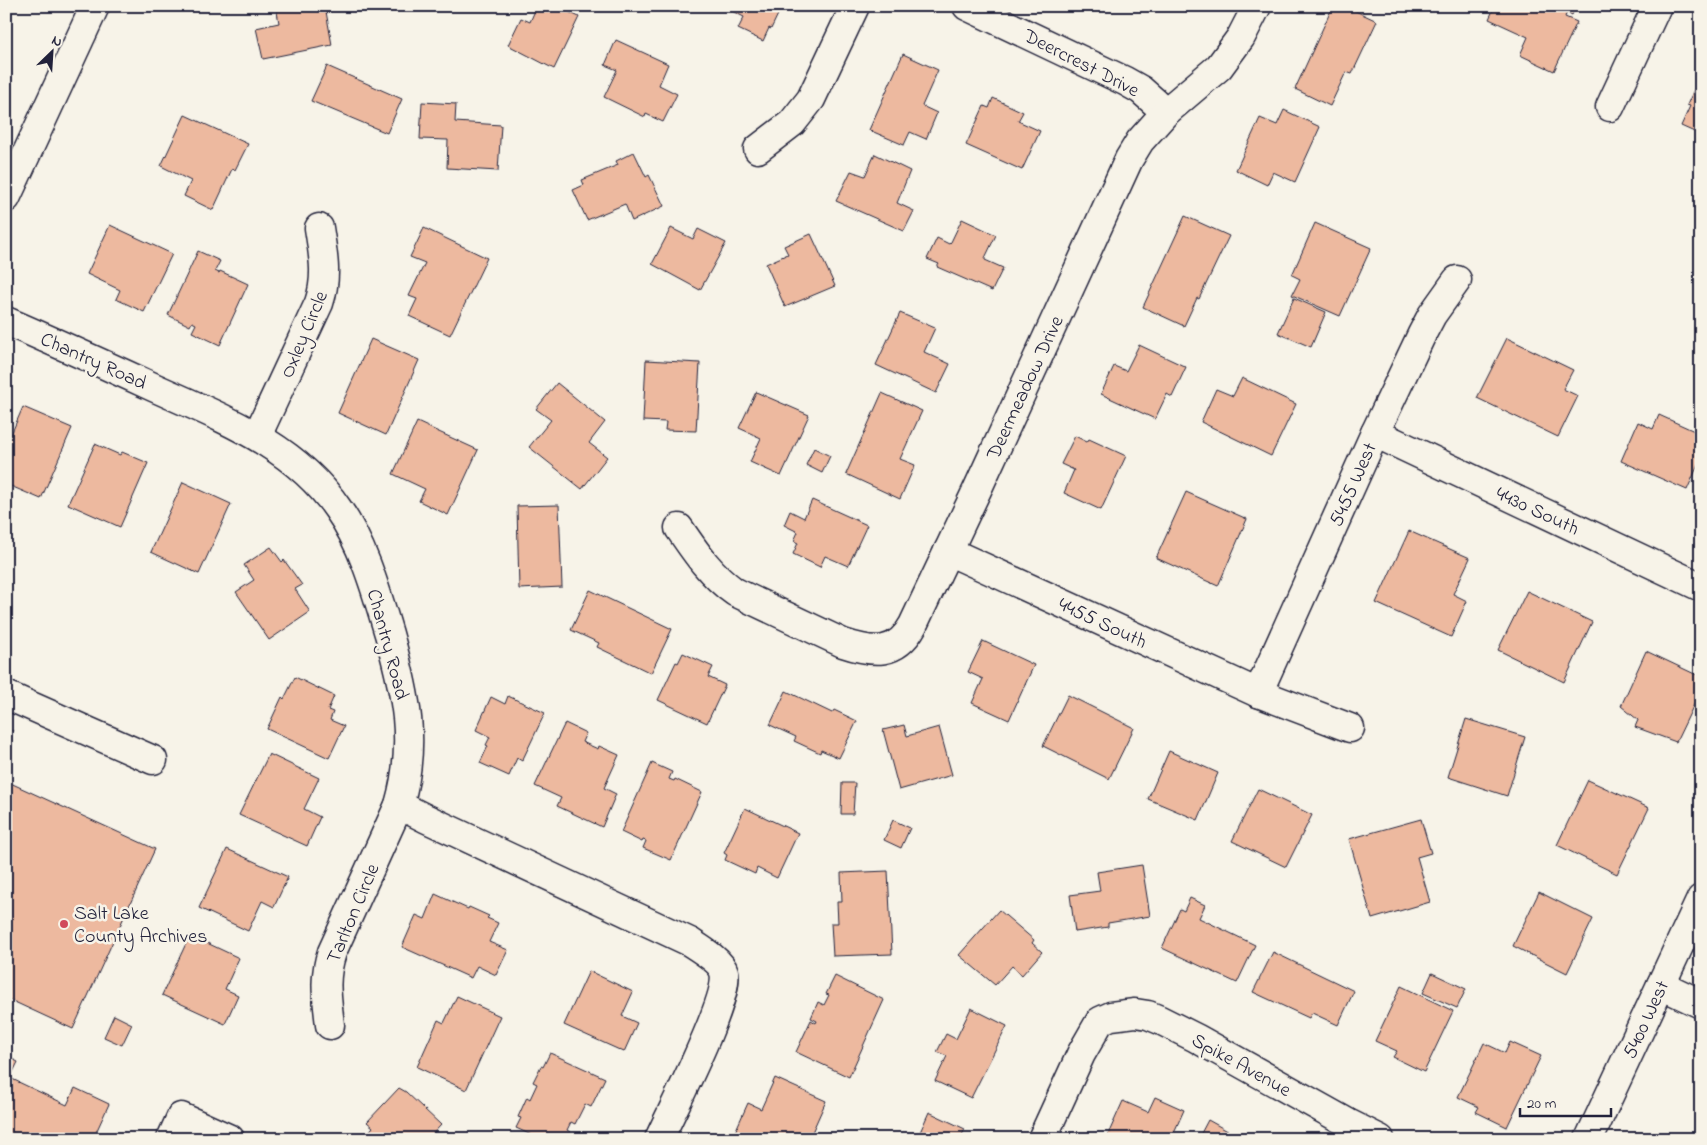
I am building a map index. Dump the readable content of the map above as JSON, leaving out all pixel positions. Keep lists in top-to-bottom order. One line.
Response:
{"streets":{"street":["Deercrest Drive","Oxley Circle","Chantry Road","Deermeadow Drive","5455 West","4430 South","4455 South","Tarlton Circle","5400 West","Spike Avenue"]},"crossings":[["Deercrest Drive","Deermeadow Drive"],["Oxley Circle","Chantry Road"],["Chantry Road","Tarlton Circle"],["Deermeadow Drive","4455 South"],["5455 West","4430 South"],["5455 West","4455 South"]],"places":["Salt Lake County Archives"],"scale_bar":"20 m","north":"top right"}
